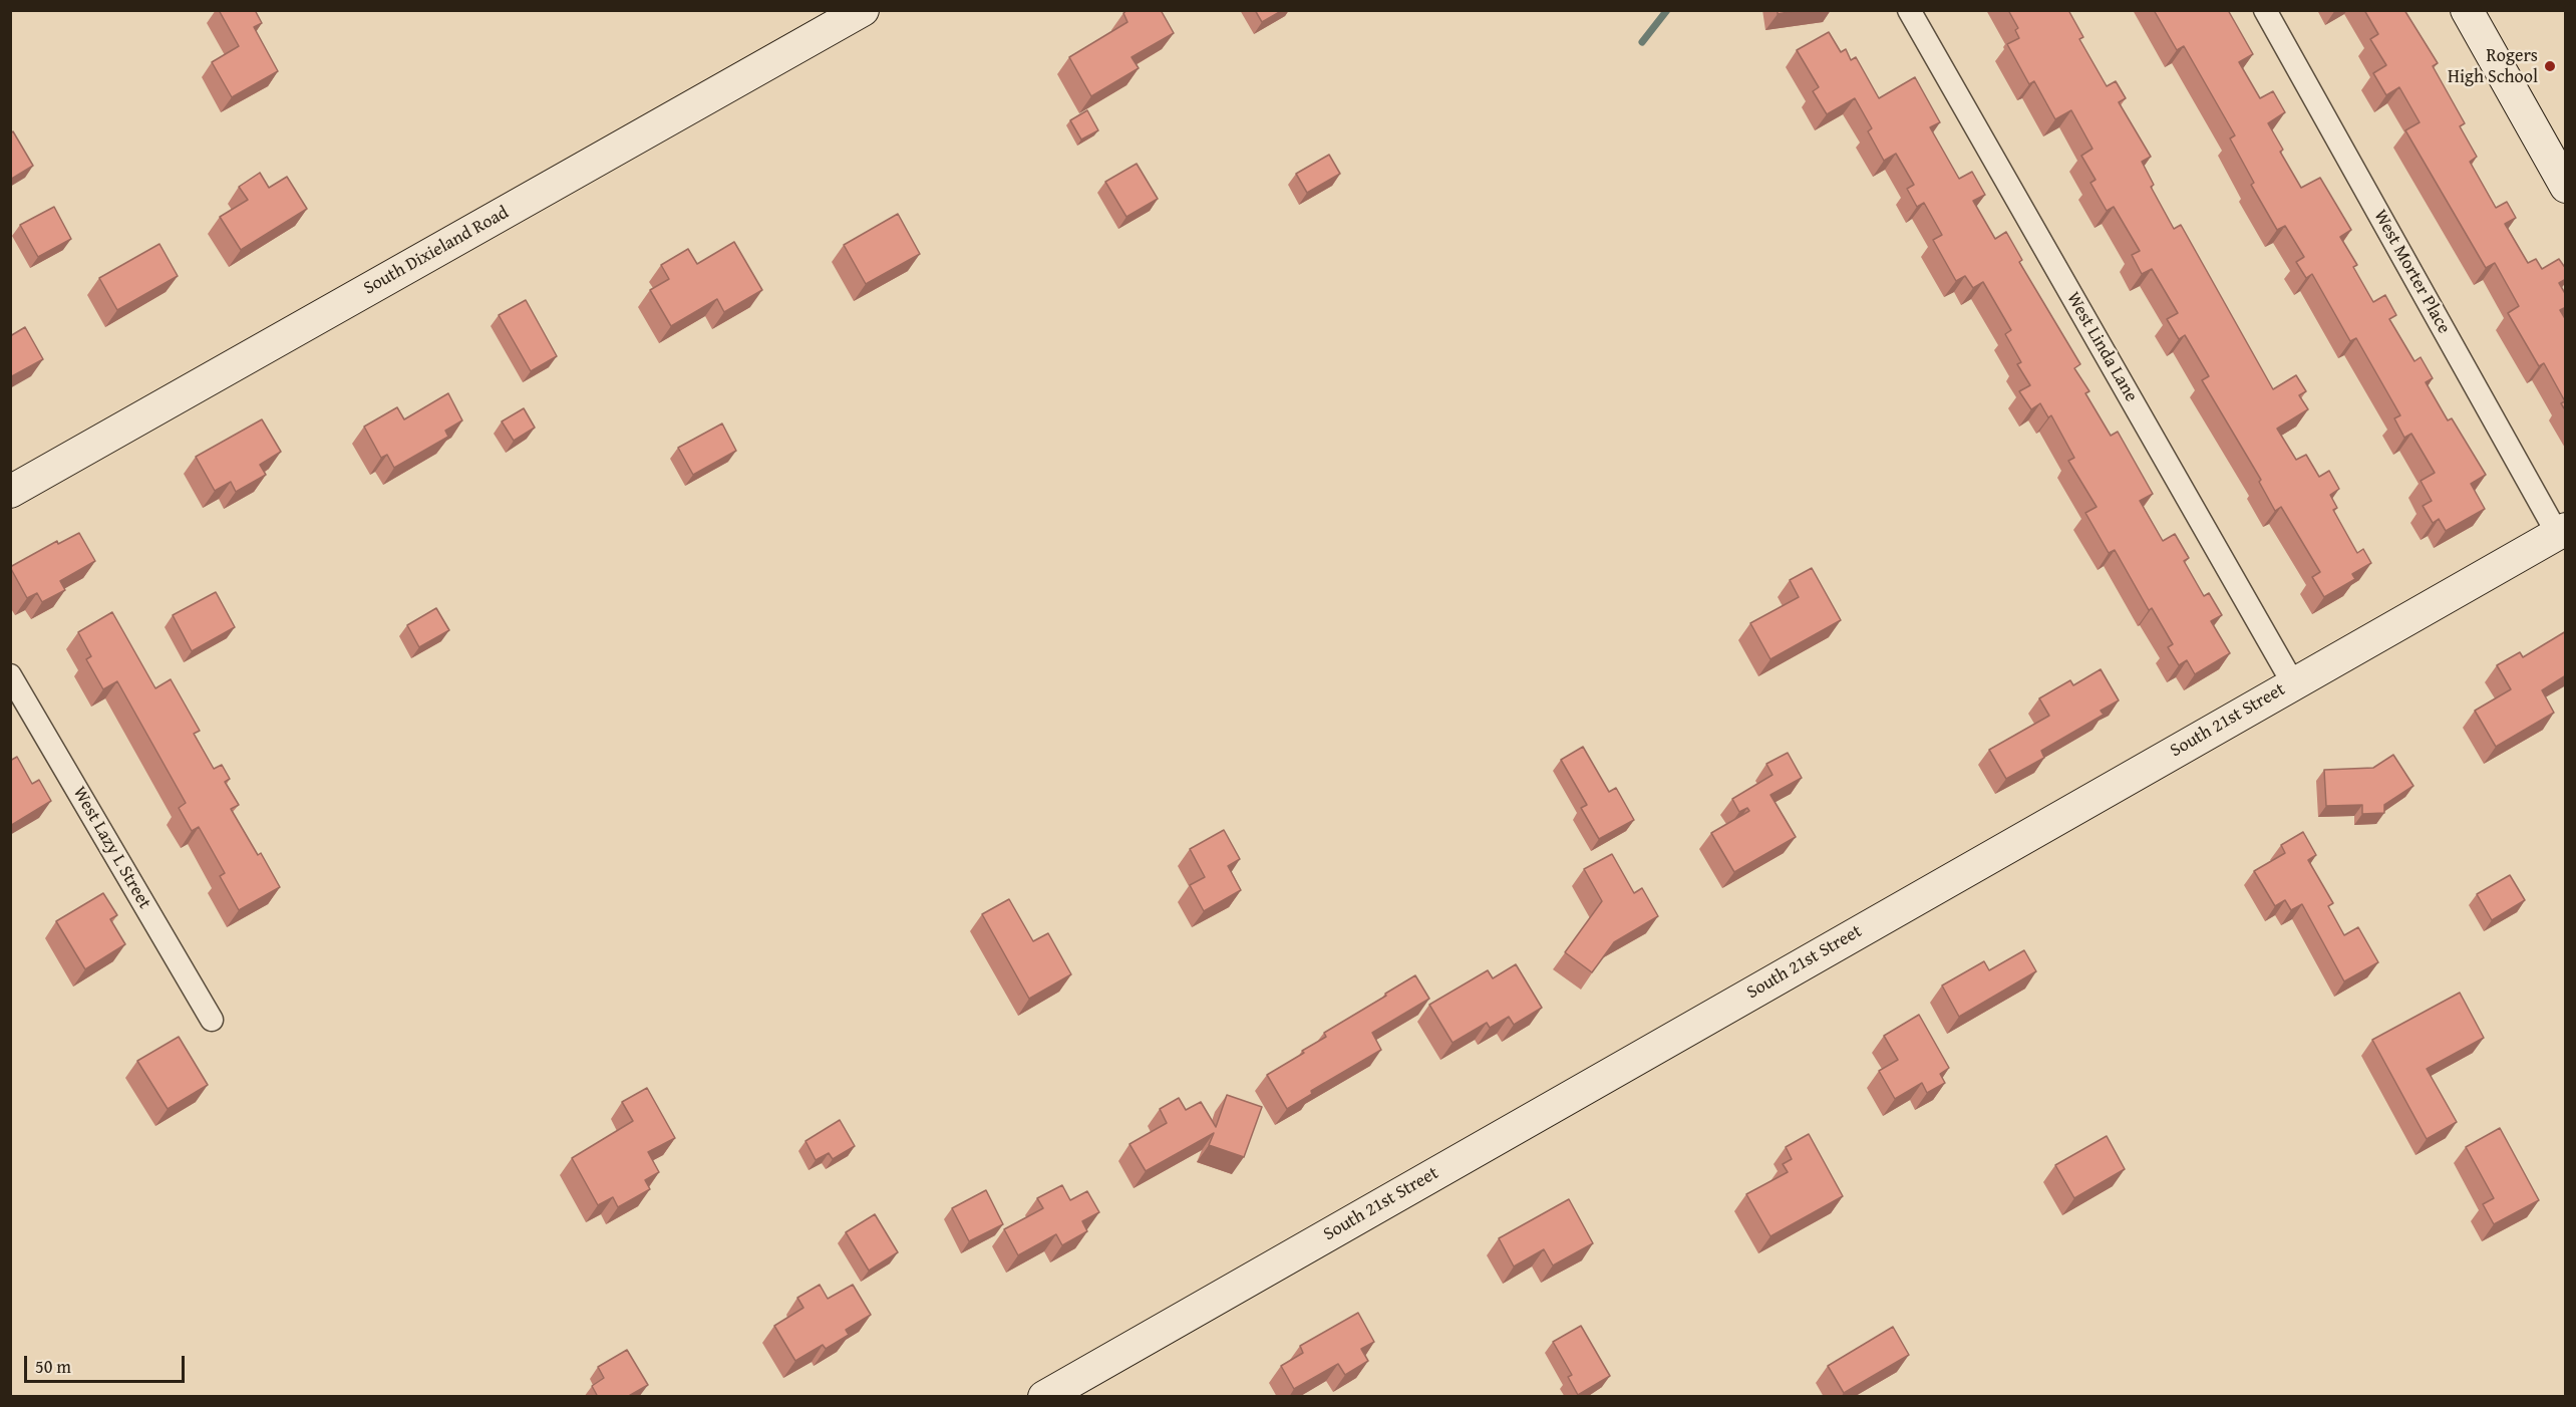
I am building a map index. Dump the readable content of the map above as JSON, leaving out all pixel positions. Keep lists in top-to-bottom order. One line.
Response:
{"streets":{"street":["South Dixieland Road","West Morter Place","West Linda Lane","South 21st Street","West Lazy L Street"]},"crossings":[["West Morter Place","South 21st Street"],["West Linda Lane","South 21st Street"]],"places":["Rogers High School"],"scale_bar":"50 m"}
